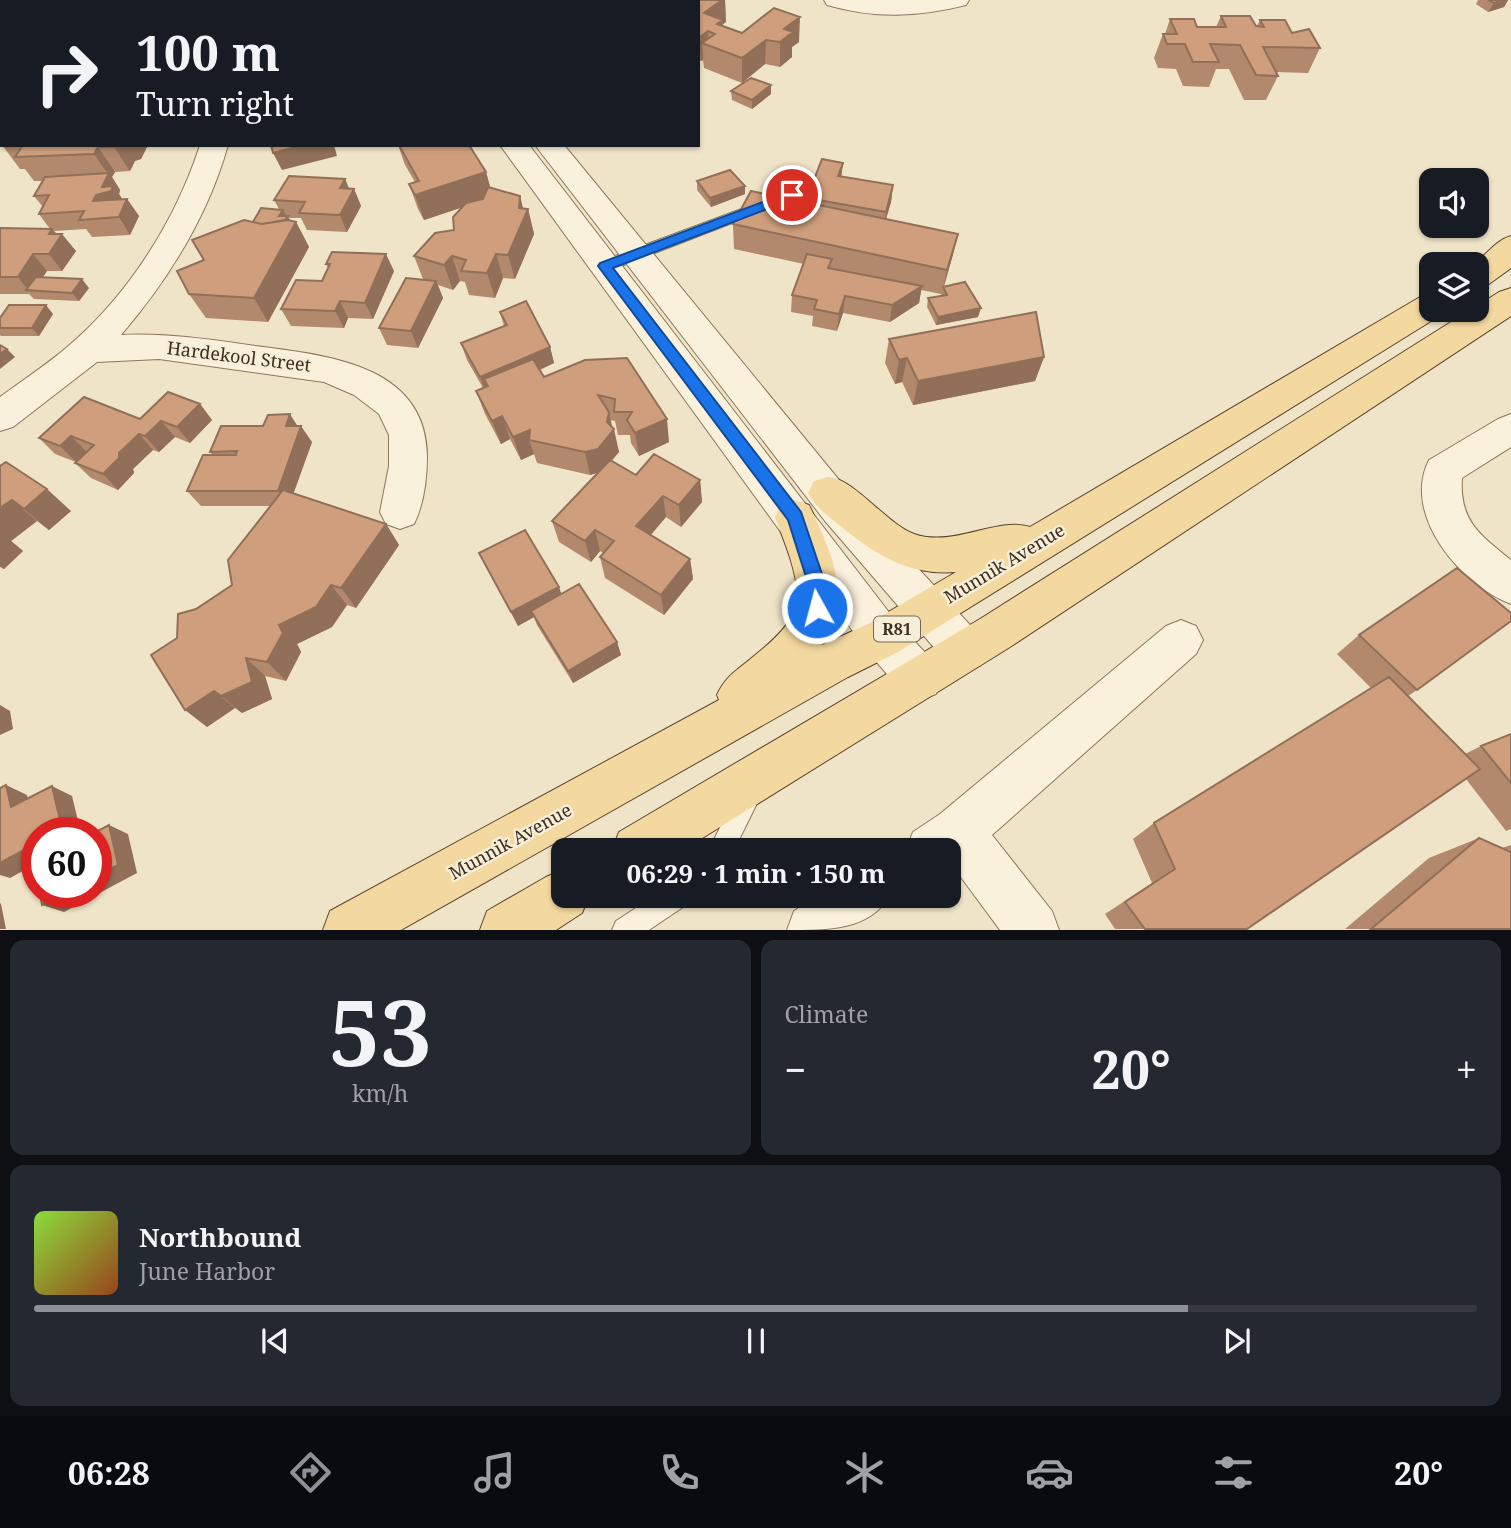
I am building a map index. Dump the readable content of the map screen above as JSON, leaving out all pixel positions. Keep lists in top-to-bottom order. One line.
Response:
{"streets":{"main road":["Munnik Avenue","R81"],"street":["Hardekool Street"]},"page":{"turn":["100 m","Turn right"],"limit":"60","trip":"06:29 · 1 min · 150 m","tile":[["53","km/h"],"Climate"],"heat":["−","20°","+"],"song":["Northbound","June Harbor"],"tabs":["06:28","20°"]}}
